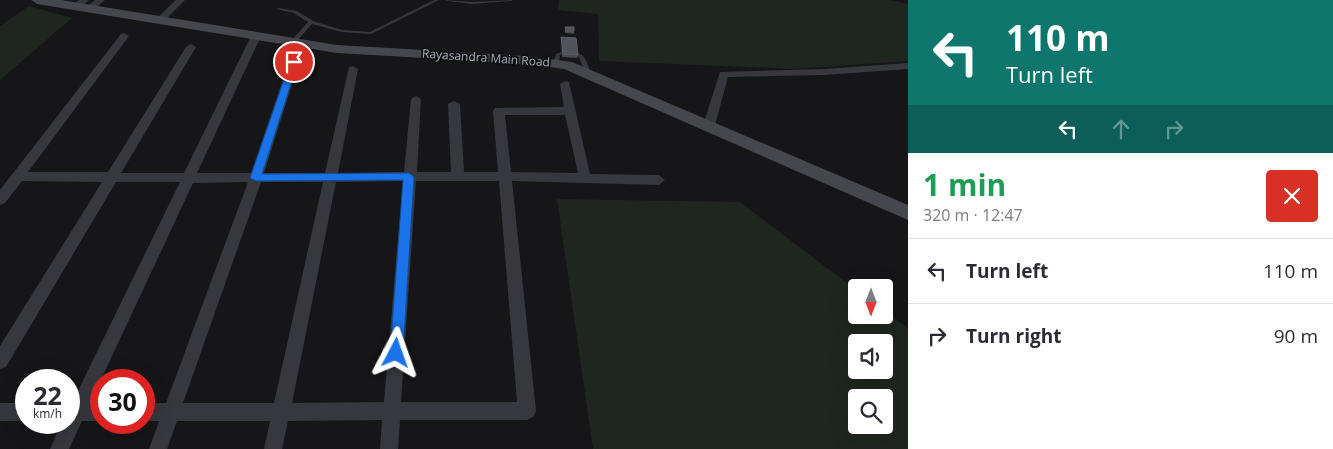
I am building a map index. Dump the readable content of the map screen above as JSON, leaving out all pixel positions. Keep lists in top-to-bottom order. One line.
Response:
{"streets":{"street":["Rayasandra Main Road"]},"north":"bottom","page":{"turn":["110 m","Turn left"],"heading":["1 min","320 m · 12:47"],"list":[{"name":"Turn left","value":"110 m"},{"name":"Turn right","value":"90 m"}],"speed":"22 km/h","limit":"30"}}
